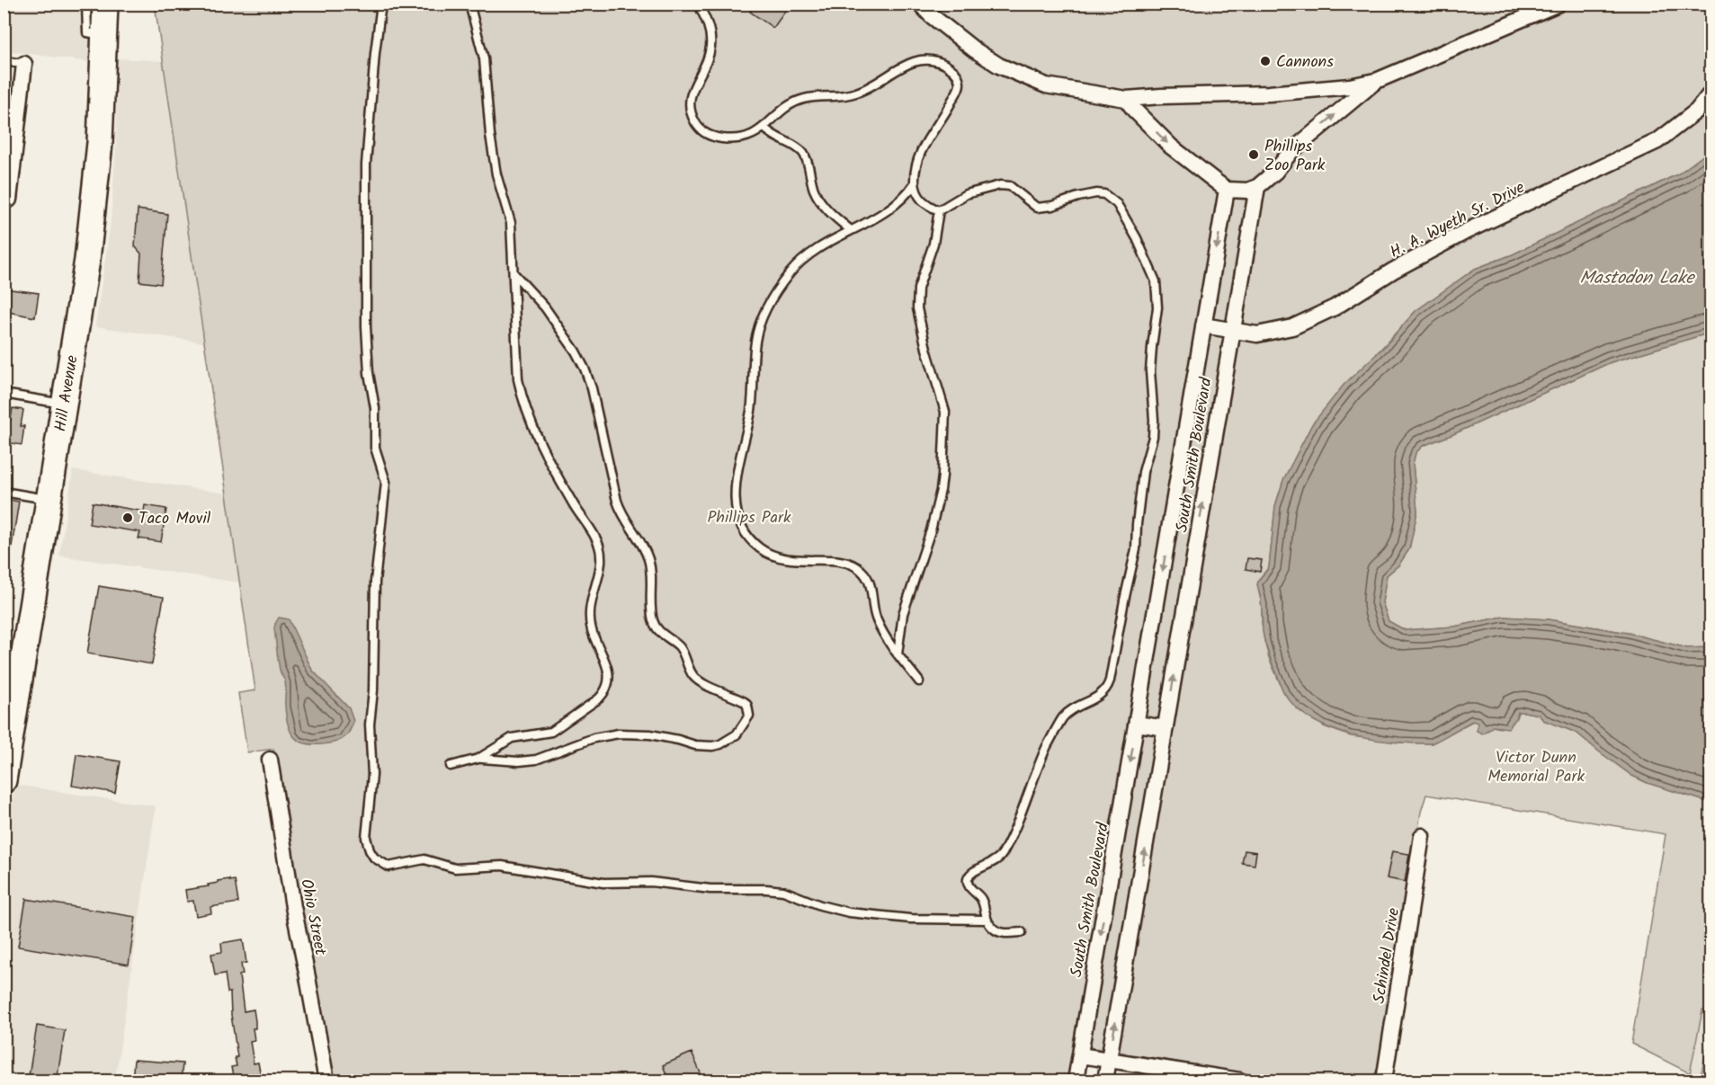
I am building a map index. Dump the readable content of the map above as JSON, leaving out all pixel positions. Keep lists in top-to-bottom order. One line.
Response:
{"streets":{"main road":["Hill Avenue"],"street":["H. A. Wyeth Sr. Drive","South Smith Boulevard","Ohio Street","Schindel Drive"]},"crossings":[["H. A. Wyeth Sr. Drive","South Smith Boulevard"]],"water":["Mastodon Lake"],"parks":["Phillips Park","Victor Dunn Memorial Park"],"places":["Cannons","Phillips Zoo Park","Taco Movil"]}
